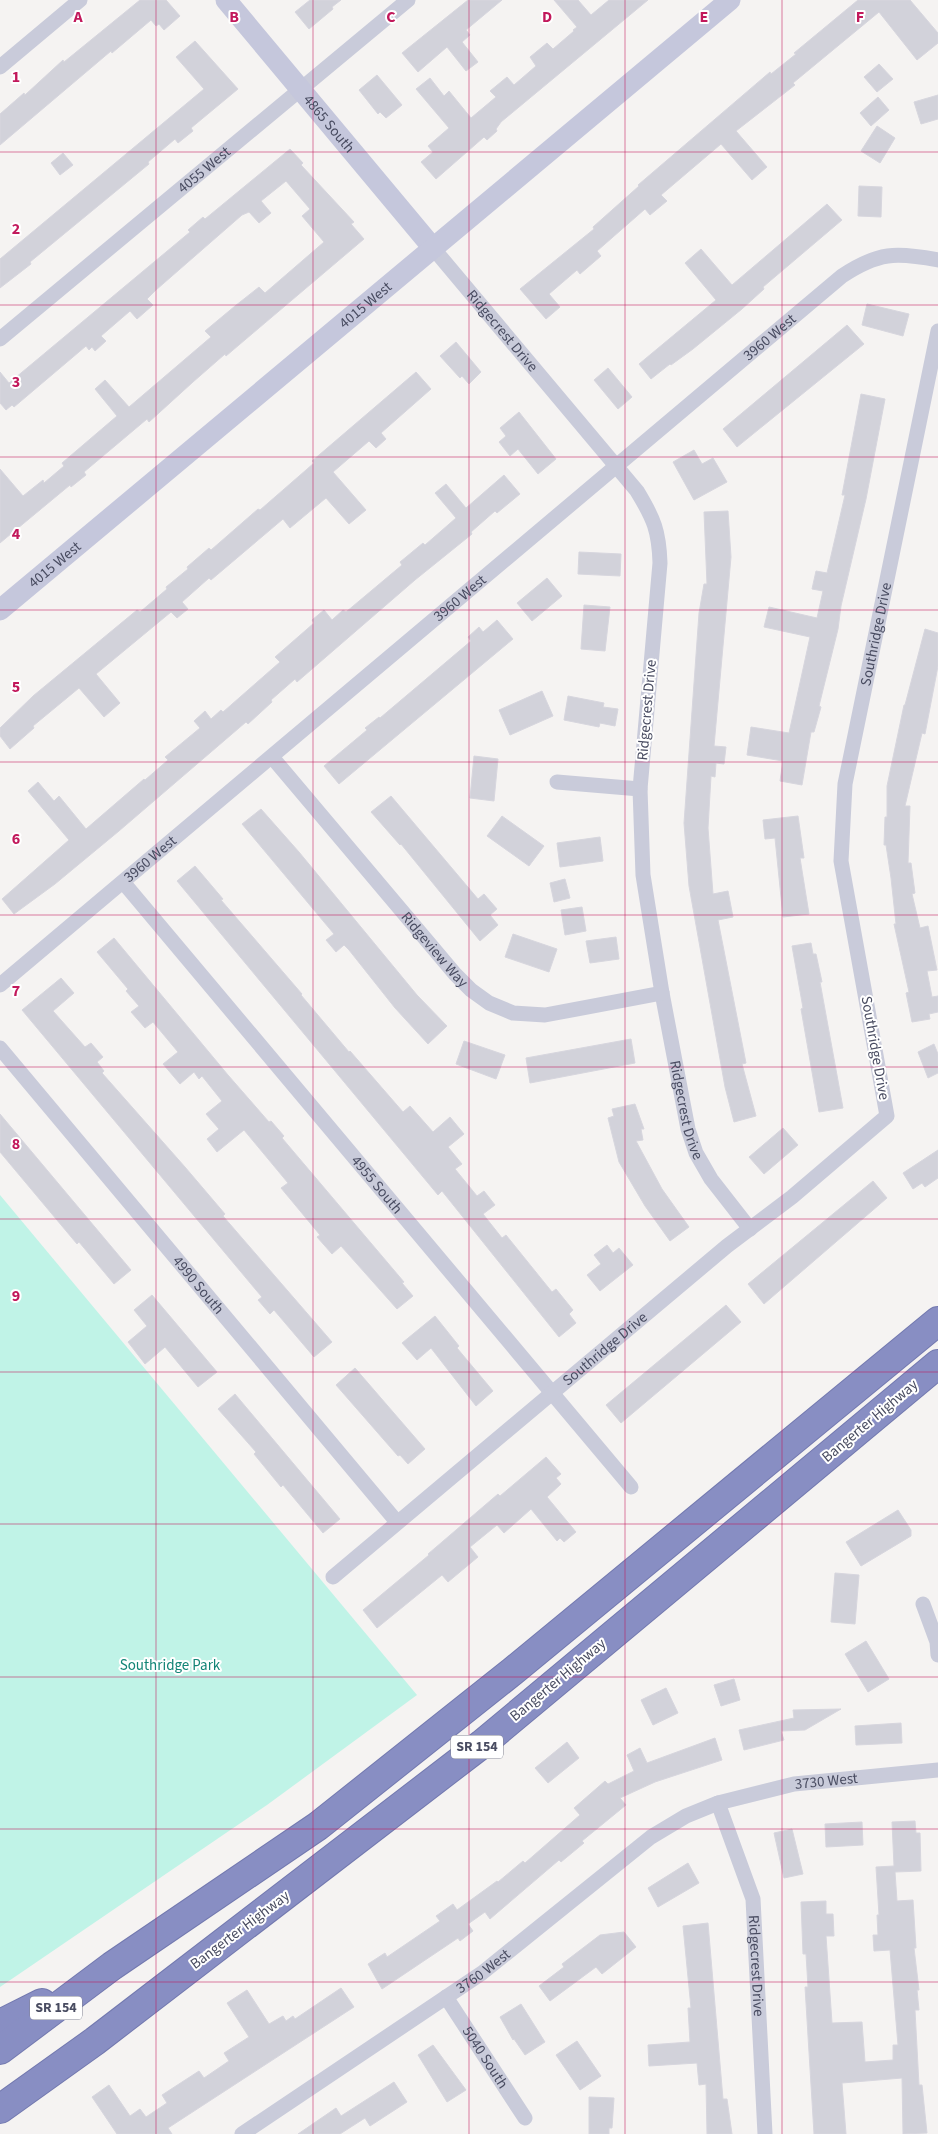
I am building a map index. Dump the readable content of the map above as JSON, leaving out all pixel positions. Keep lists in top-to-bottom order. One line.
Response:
{"streets":{"highway":["Bangerter Highway","SR 154"],"street":["4865 South","4055 West","4015 West","Ridgecrest Drive","3960 West","Southridge Drive","Ridgeview Way","4955 South","4990 South","3730 West","3760 West","5040 South"]},"crossings":[["4865 South","4055 West"],["4865 South","4015 West"],["4865 South","Ridgecrest Drive"],["4015 West","Ridgecrest Drive"],["Ridgecrest Drive","3960 West"],["Ridgecrest Drive","Southridge Drive"],["Ridgecrest Drive","Ridgeview Way"],["Ridgecrest Drive","3730 West"],["Ridgecrest Drive","3760 West"],["3960 West","Ridgeview Way"],["3960 West","4955 South"],["Southridge Drive","4955 South"],["Southridge Drive","4990 South"],["3730 West","3760 West"],["3760 West","5040 South"]],"parks":["Southridge Park"],"grid":{"columns":["A","B","C","D","E","F"],"rows":["1","2","3","4","5","6","7","8","9"]}}
